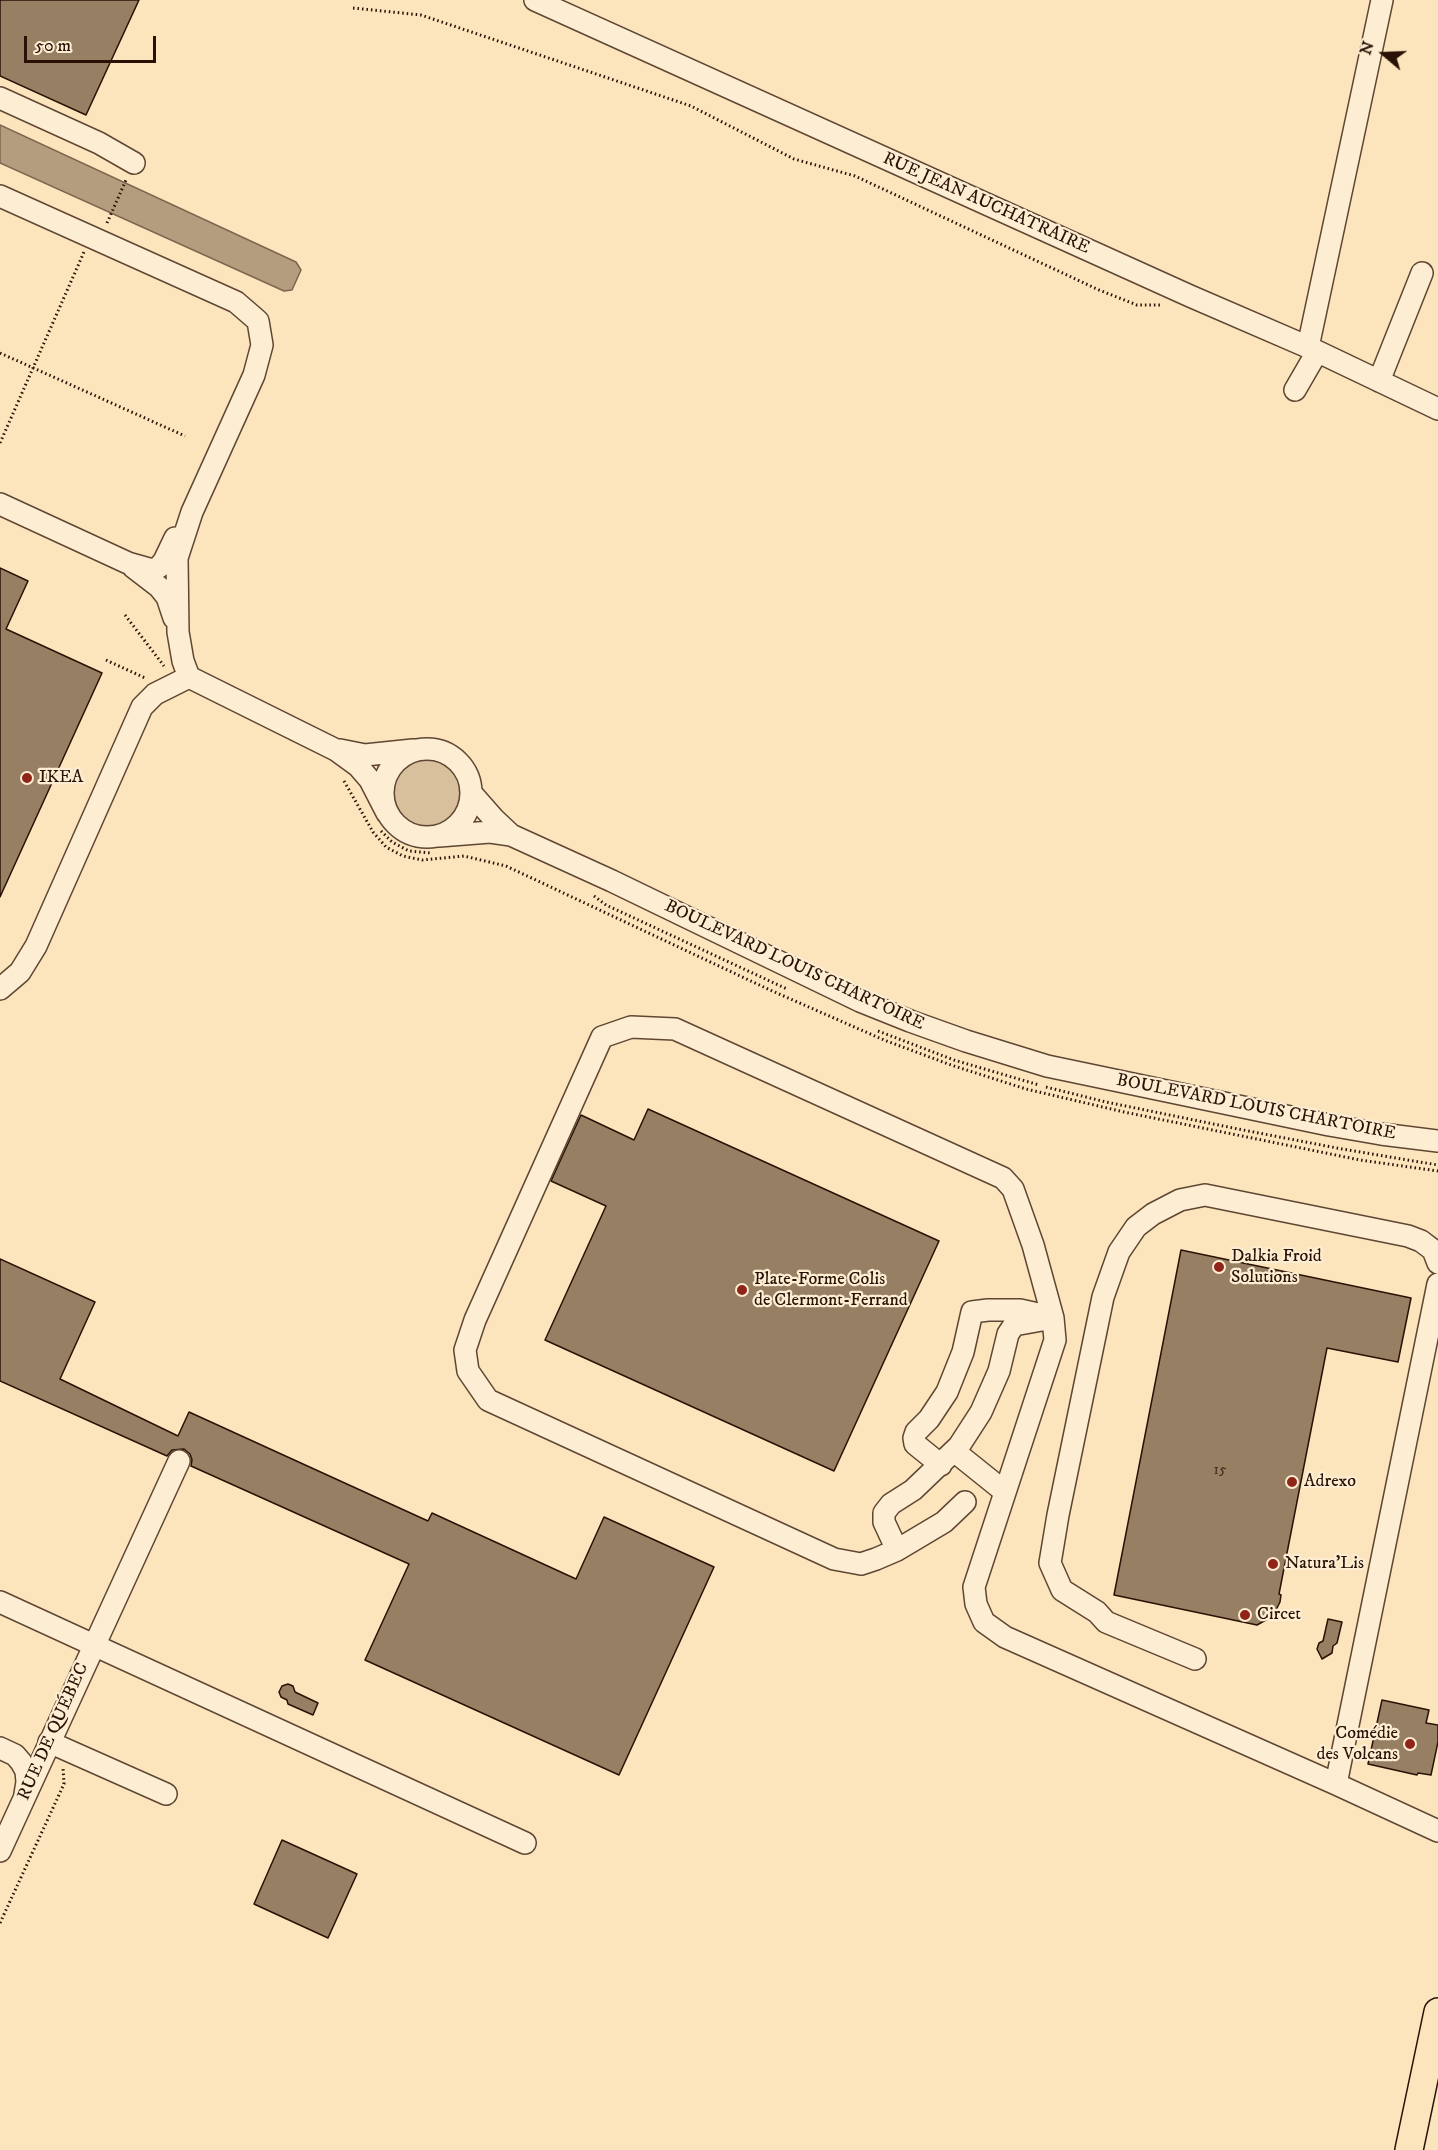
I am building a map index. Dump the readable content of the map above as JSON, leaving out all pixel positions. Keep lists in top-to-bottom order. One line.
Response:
{"streets":{"street":["RUE JEAN AUCHATRAIRE","BOULEVARD LOUIS CHARTOIRE","RUE DE QUÉBEC"]},"places":["IKEA","Dalkia Froid Solutions","Plate-Forme Colis de Clermont-Ferrand","Adrexo","Natura'Lis","Circet","Comédie des Volcans"],"house_numbers":["15"],"scale_bar":"50 m","north":"left"}
